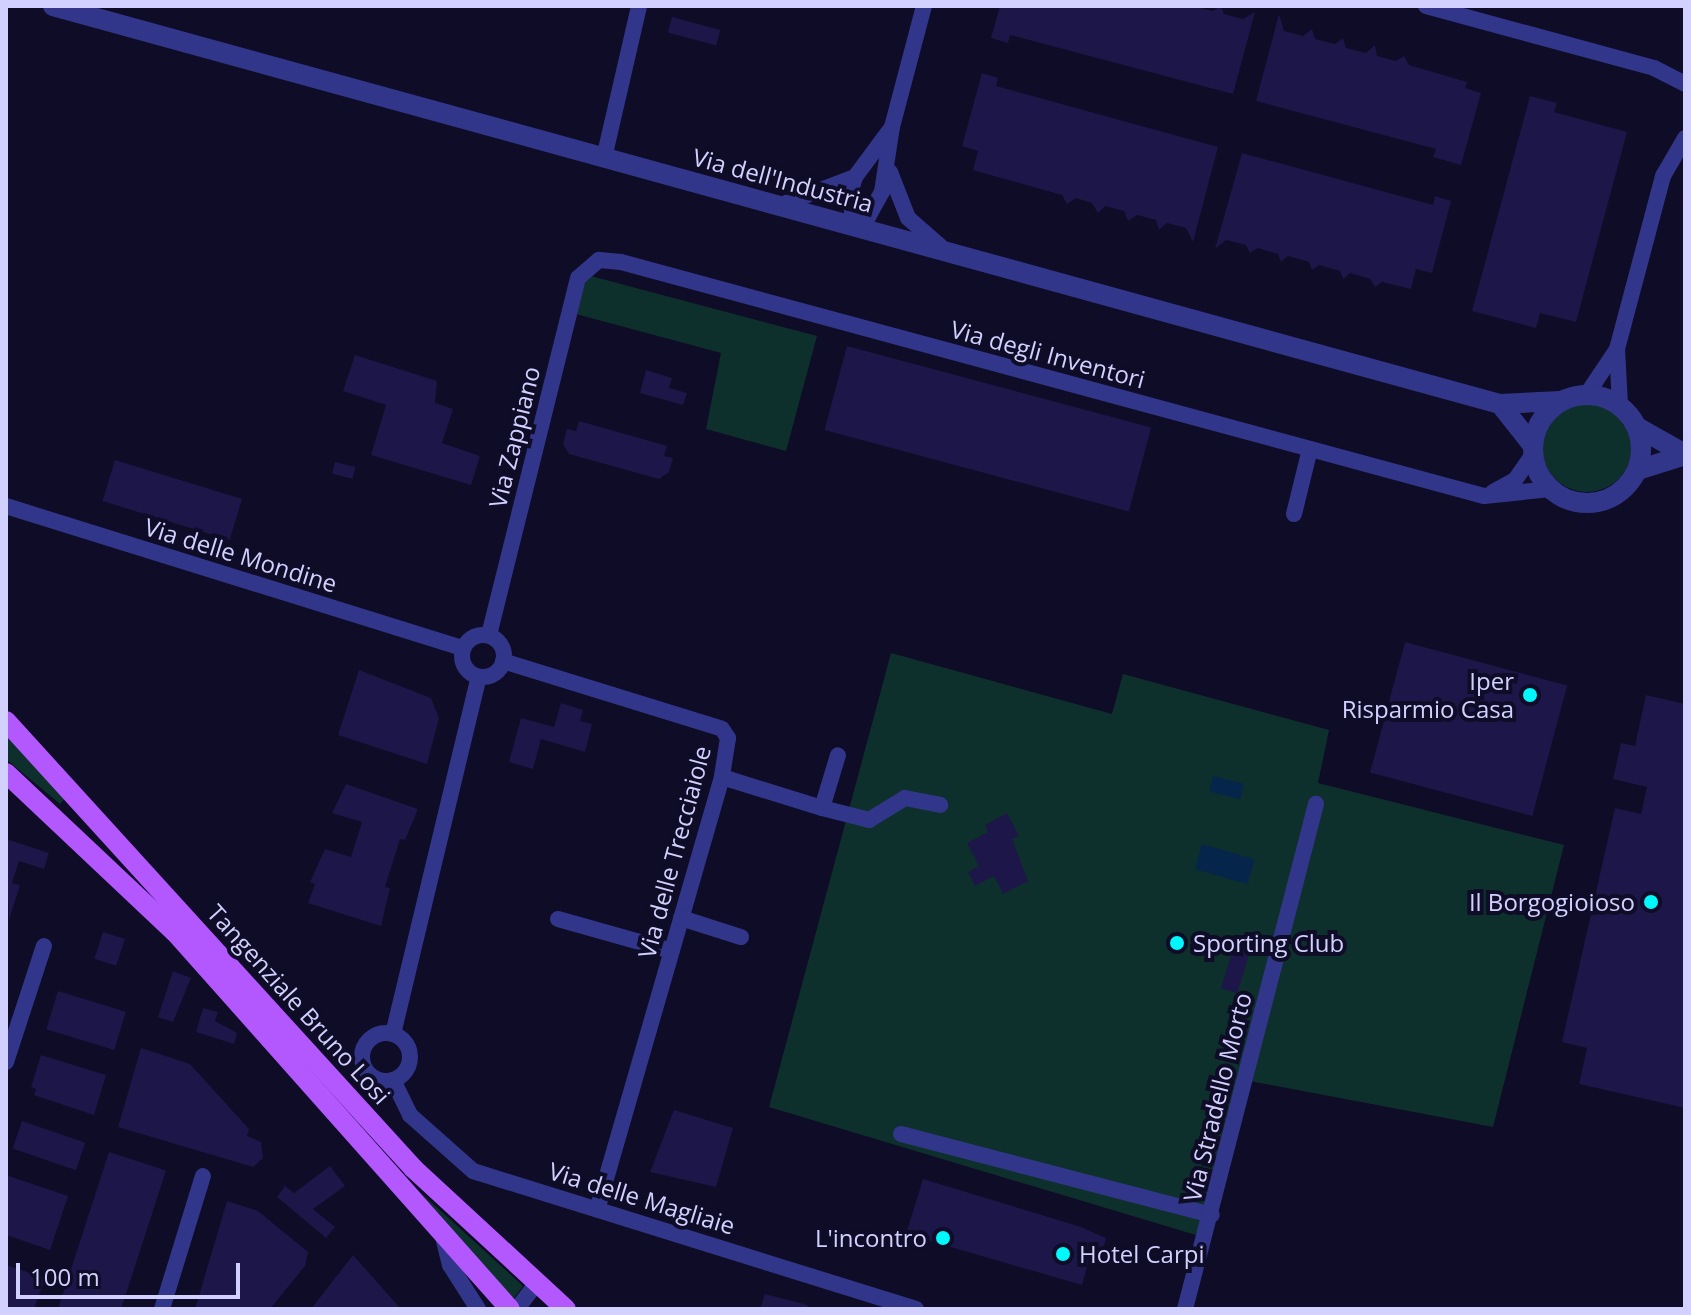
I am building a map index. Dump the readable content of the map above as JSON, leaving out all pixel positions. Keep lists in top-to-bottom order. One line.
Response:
{"streets":{"main road":["Tangenziale Bruno Losi"],"street":["Via dell'Industria","Via degli Inventori","Via Zappiano","Via delle Mondine","Via delle Trecciaiole","Via Stradello Morto","Via delle Magliaie"]},"crossings":[["Via dell'Industria","Via degli Inventori"],["Via degli Inventori","Via Zappiano"],["Via Zappiano","Via delle Mondine"],["Via Zappiano","Via delle Trecciaiole"],["Via delle Mondine","Via delle Trecciaiole"],["Via delle Trecciaiole","Via delle Magliaie"]],"places":["Iper Risparmio Casa","Il Borgogioioso","Sporting Club","L'incontro","Hotel Carpi"],"scale_bar":"100 m"}
